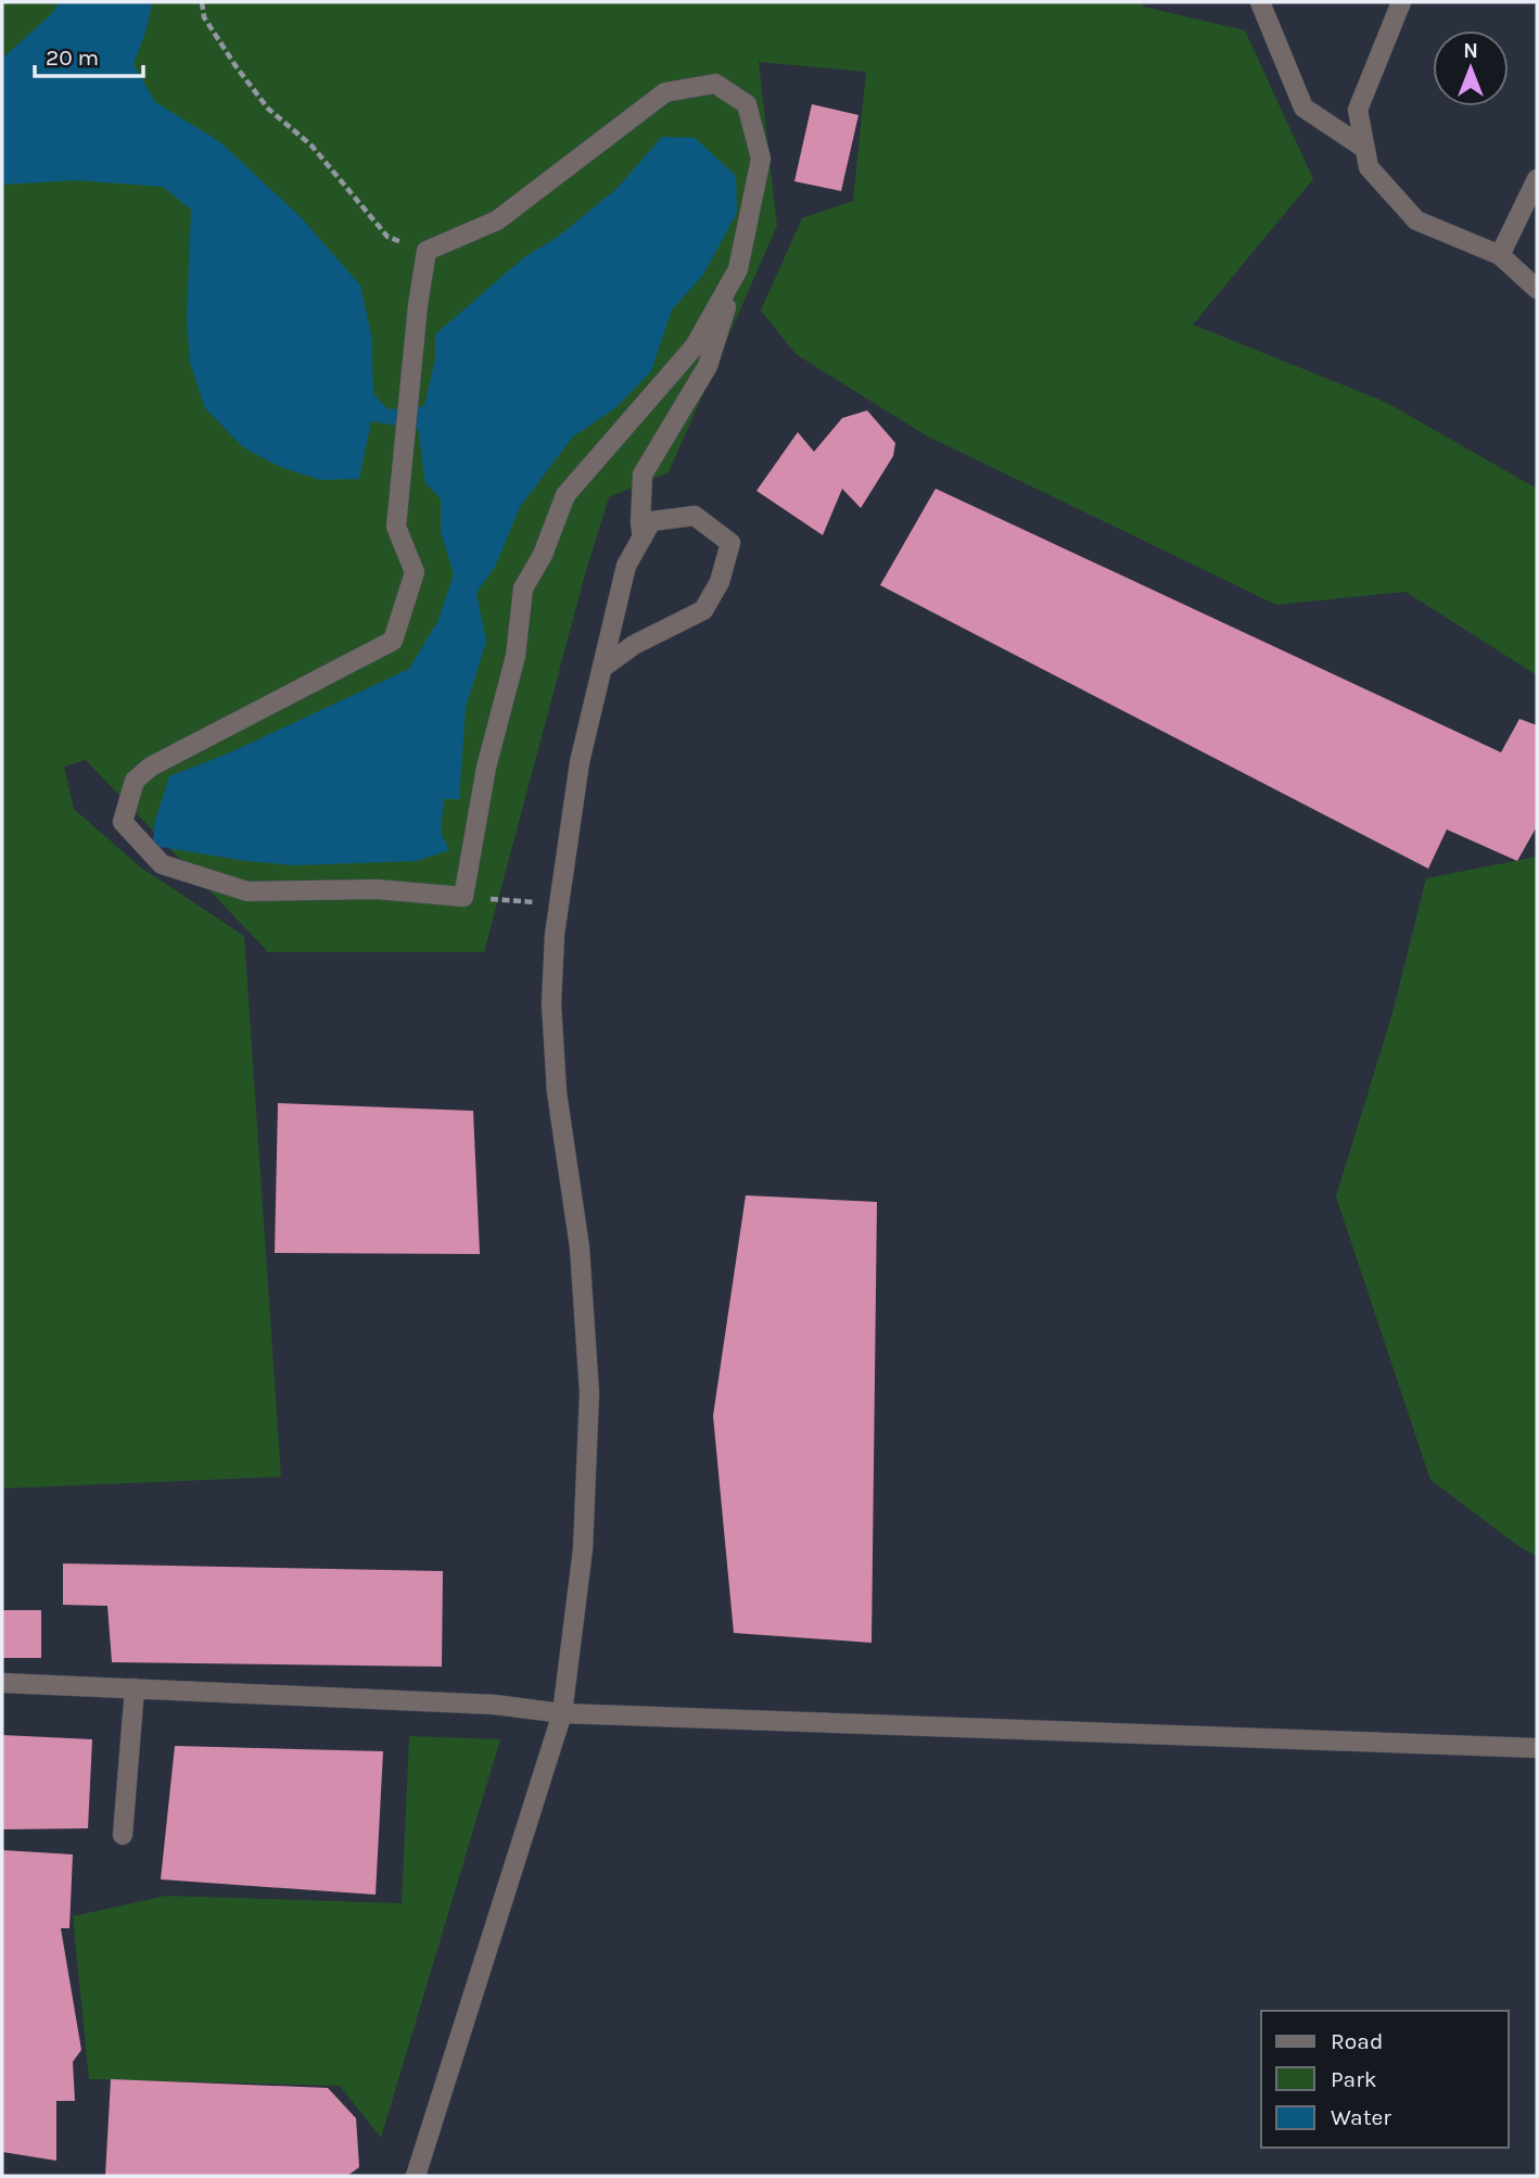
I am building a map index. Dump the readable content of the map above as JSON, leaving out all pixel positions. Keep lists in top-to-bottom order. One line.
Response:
{"legend":["Road","Park","Water"],"scale_bar":"20 m","north":"top"}
